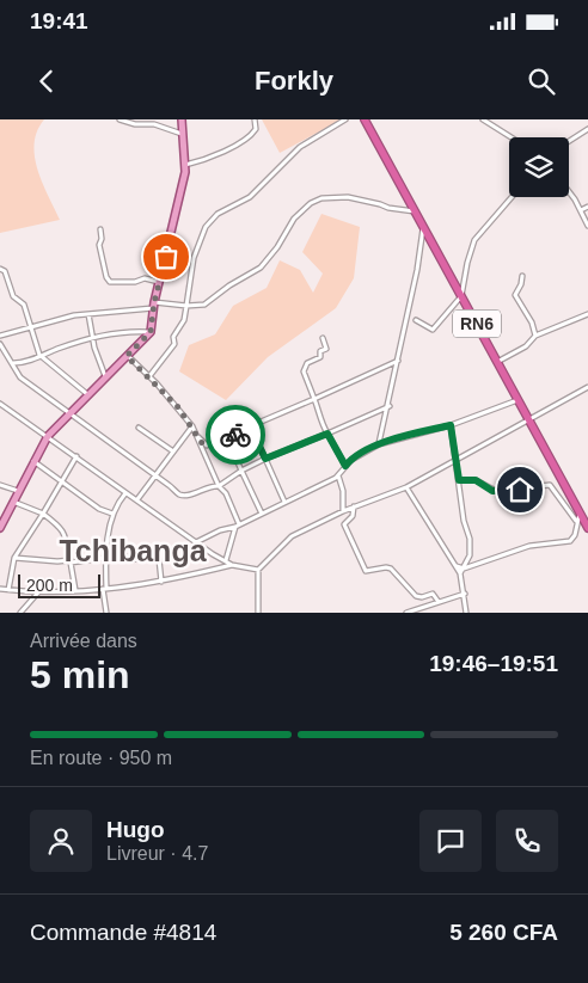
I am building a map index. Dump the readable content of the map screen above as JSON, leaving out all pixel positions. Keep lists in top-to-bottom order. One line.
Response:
{"streets":{"highway":["RN6"]},"districts":["Tchibanga"],"scale_bar":"200 m","page":{"status":"19:41","header":"Forkly","scale":"200 m","heading":["5 min","Arrivée dans","19:46–19:51"],"panel":["Hugo","Livreur · 4.7","Commande #4814","5 260 CFA"],"bar":"En route · 950 m"}}
